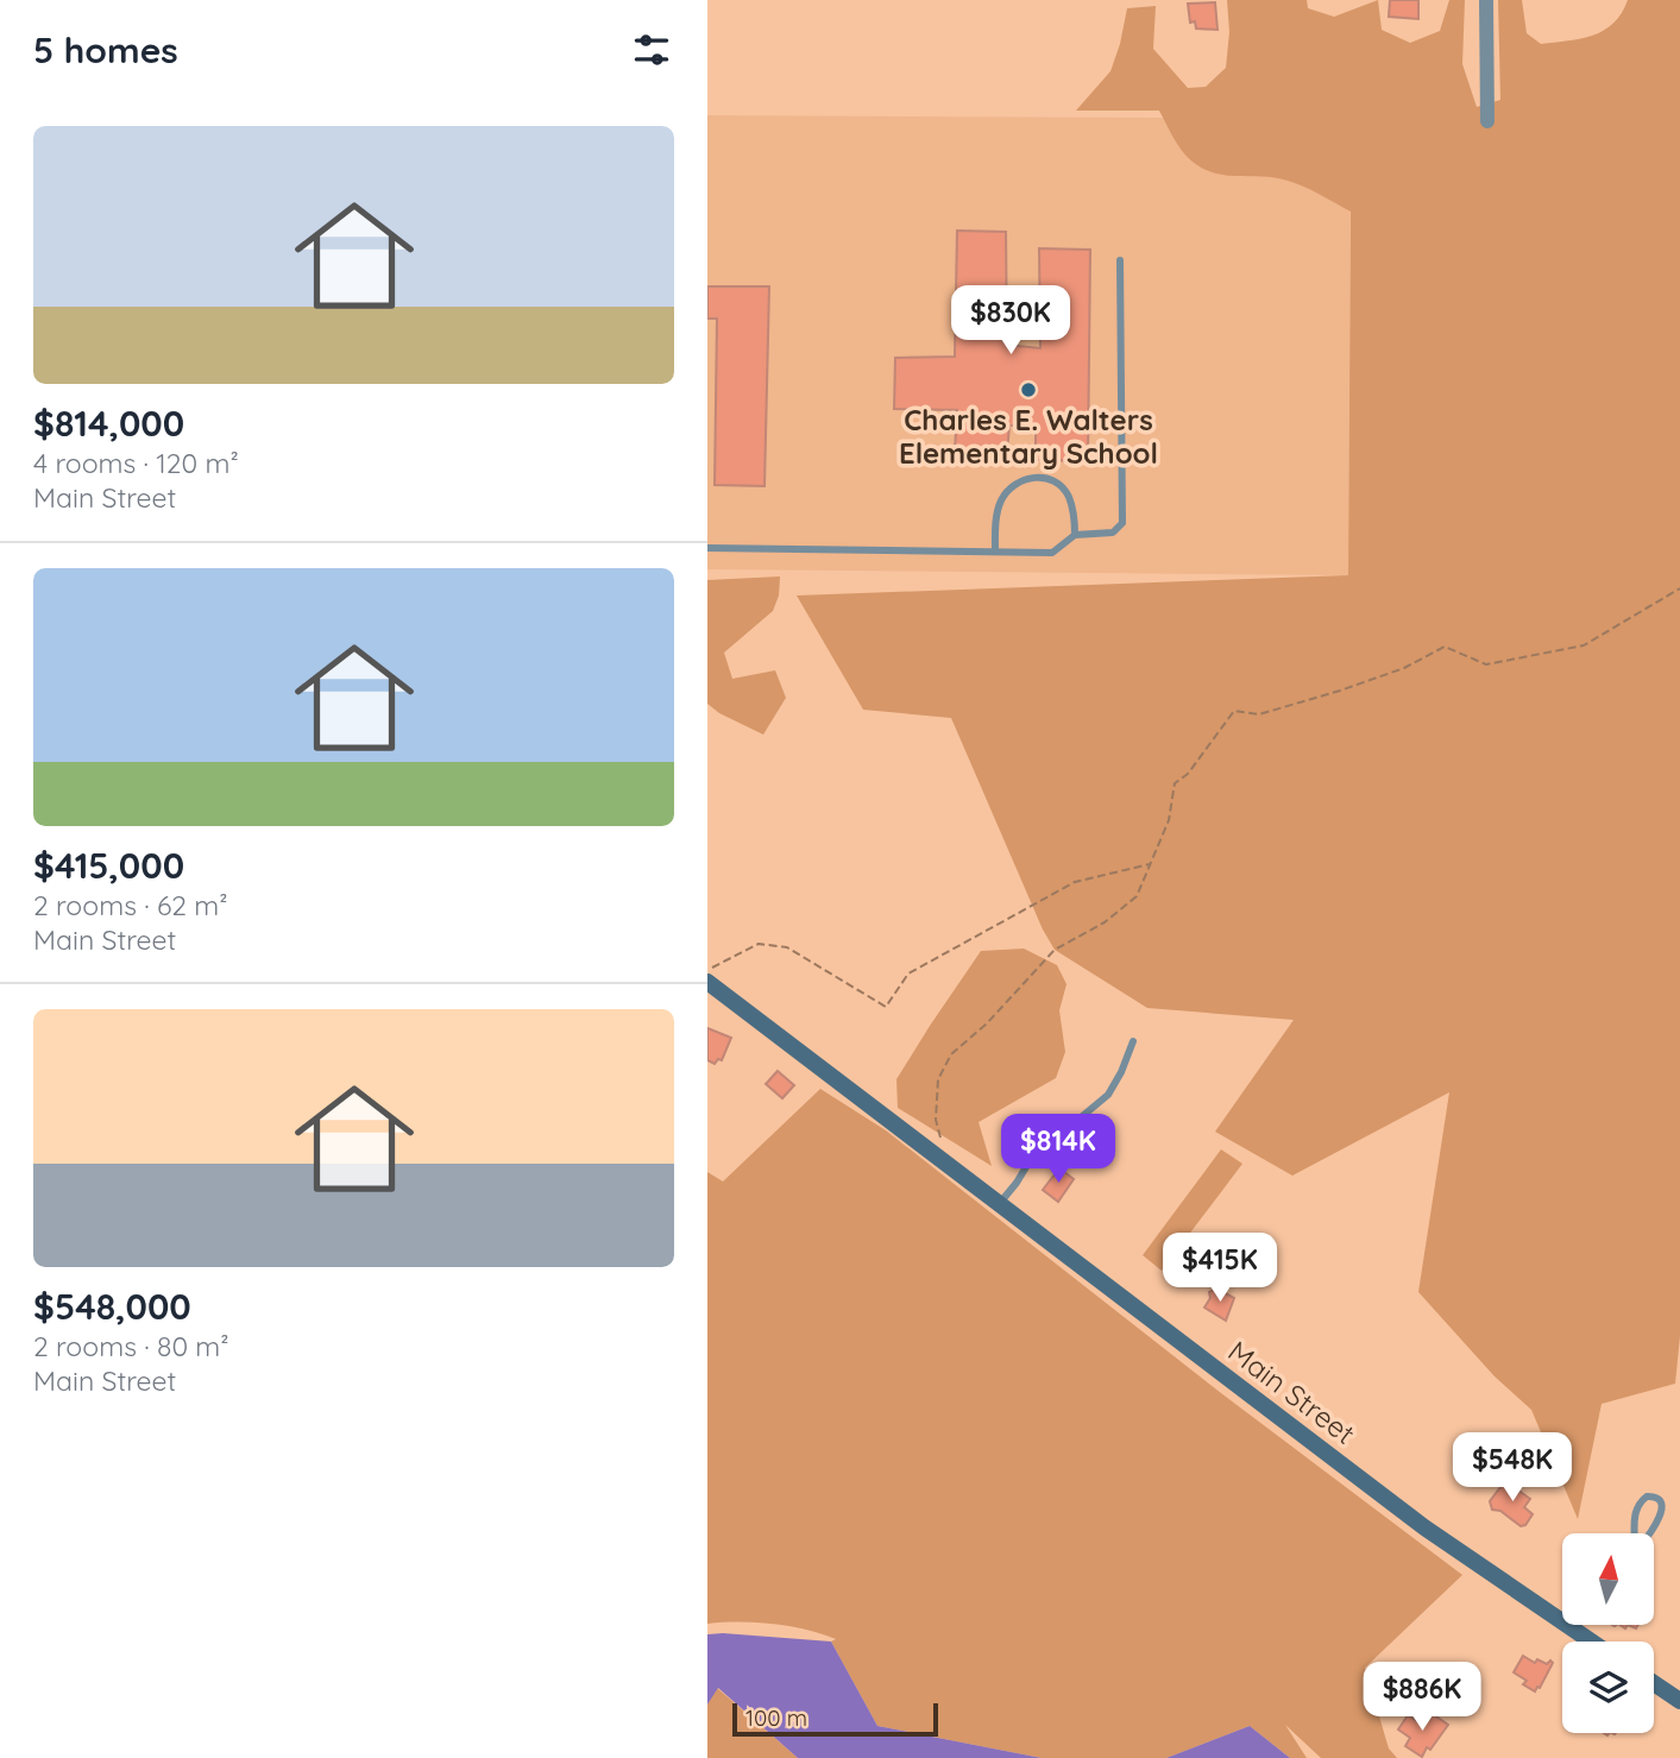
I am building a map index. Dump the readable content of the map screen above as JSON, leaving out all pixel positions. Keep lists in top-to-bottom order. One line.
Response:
{"streets":{"main road":["Main Street"]},"places":["Charles E. Walters Elementary School"],"scale_bar":"100 m","north":"top","page":{"heading":"5 homes","list":[{"name":"$814,000","note":"4 rooms · 120 m² · Main Street"},{"name":"$415,000","note":"2 rooms · 62 m² · Main Street"},{"name":"$548,000","note":"2 rooms · 80 m² · Main Street"}],"price":["$830K","$814K","$415K","$548K","$886K"],"scale":"100 m"}}
